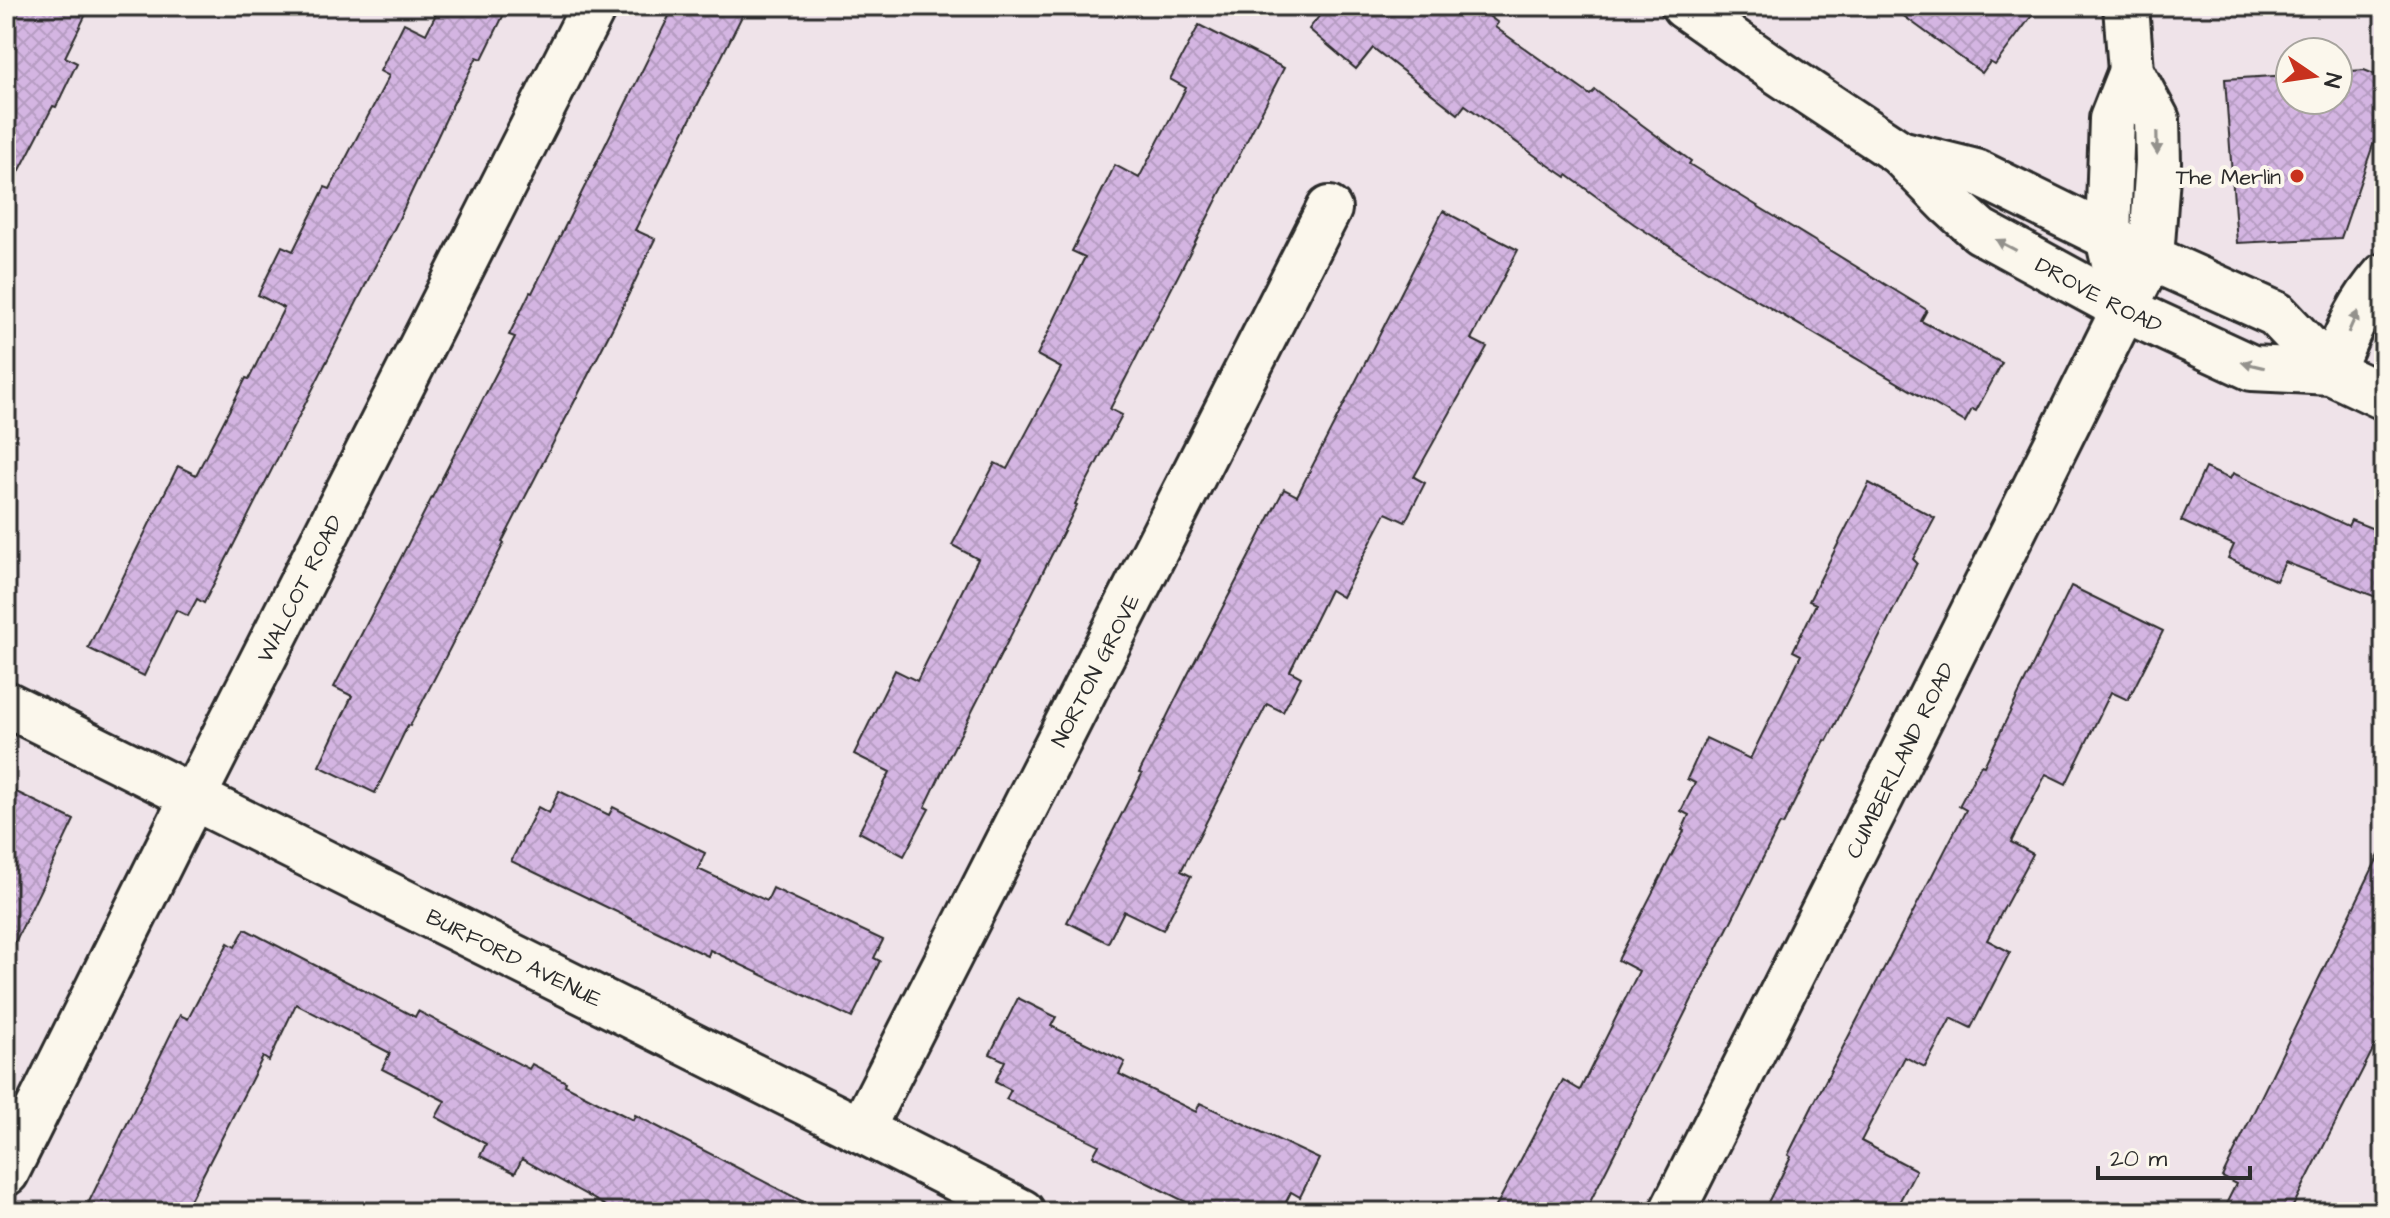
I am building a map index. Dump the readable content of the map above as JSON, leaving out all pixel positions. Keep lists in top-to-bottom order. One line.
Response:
{"streets":{"street":["DROVE ROAD","WALCOT ROAD","NORTON GROVE","CUMBERLAND ROAD","BURFORD AVENUE"]},"crossings":[["DROVE ROAD","CUMBERLAND ROAD"],["WALCOT ROAD","BURFORD AVENUE"],["NORTON GROVE","BURFORD AVENUE"]],"places":["The Merlin"],"scale_bar":"20 m","north":"right"}
